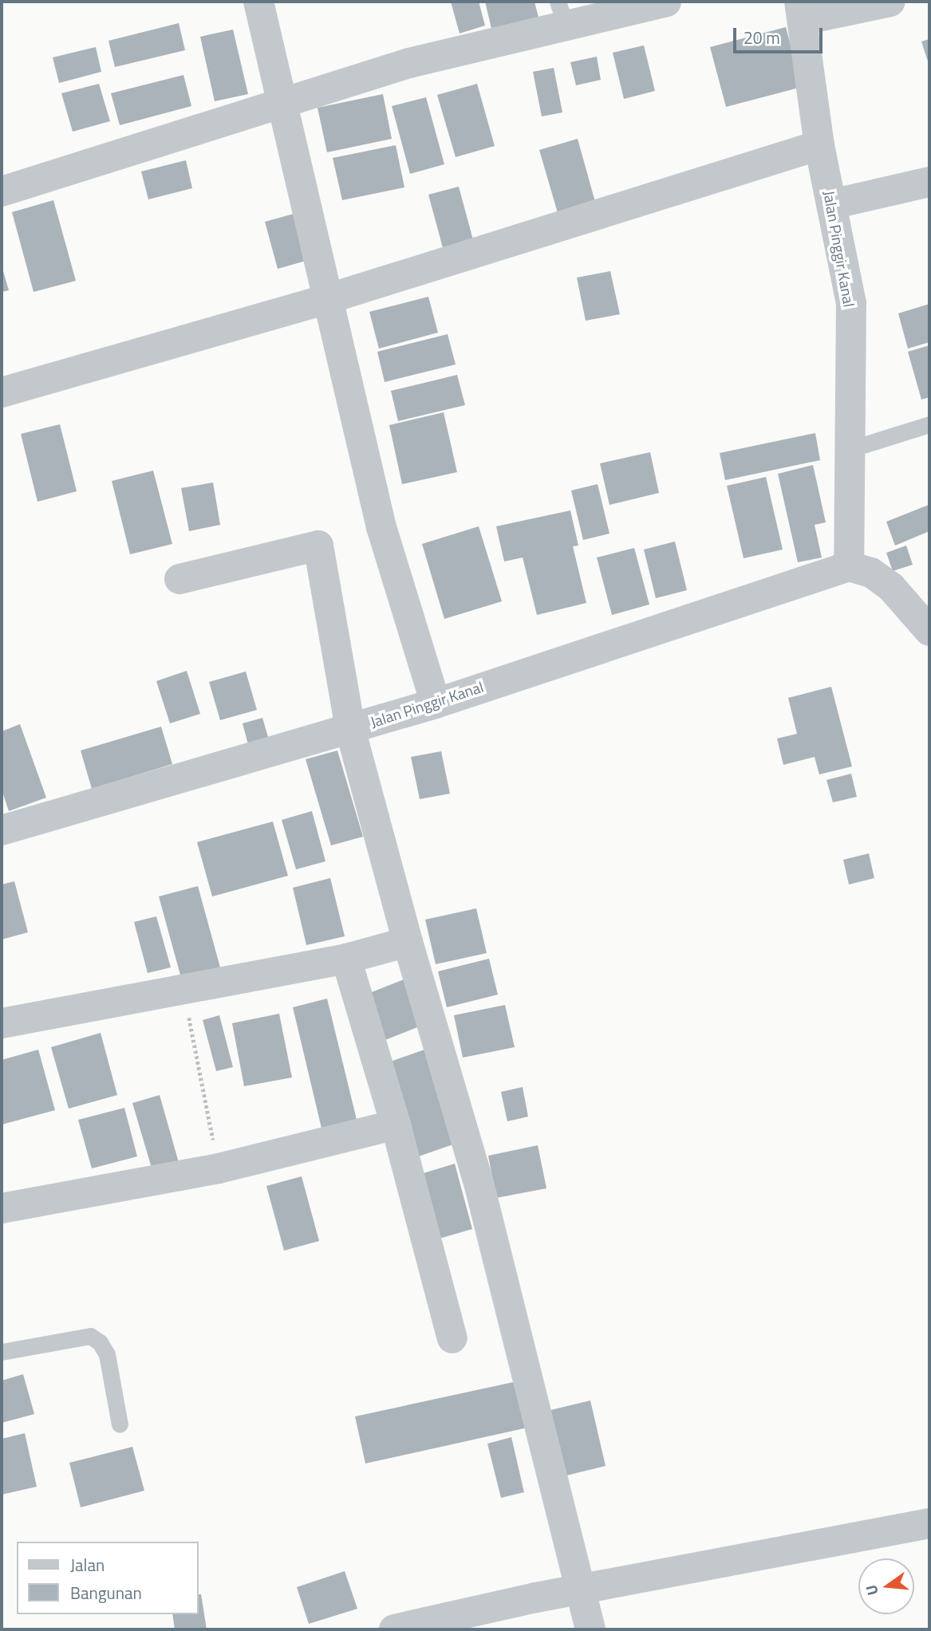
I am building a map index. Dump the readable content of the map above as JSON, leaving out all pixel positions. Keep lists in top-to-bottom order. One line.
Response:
{"streets":{"street":["Jalan Pinggir Kanal"]},"legend":["Jalan","Bangunan"],"scale_bar":"20 m","north":"left"}
